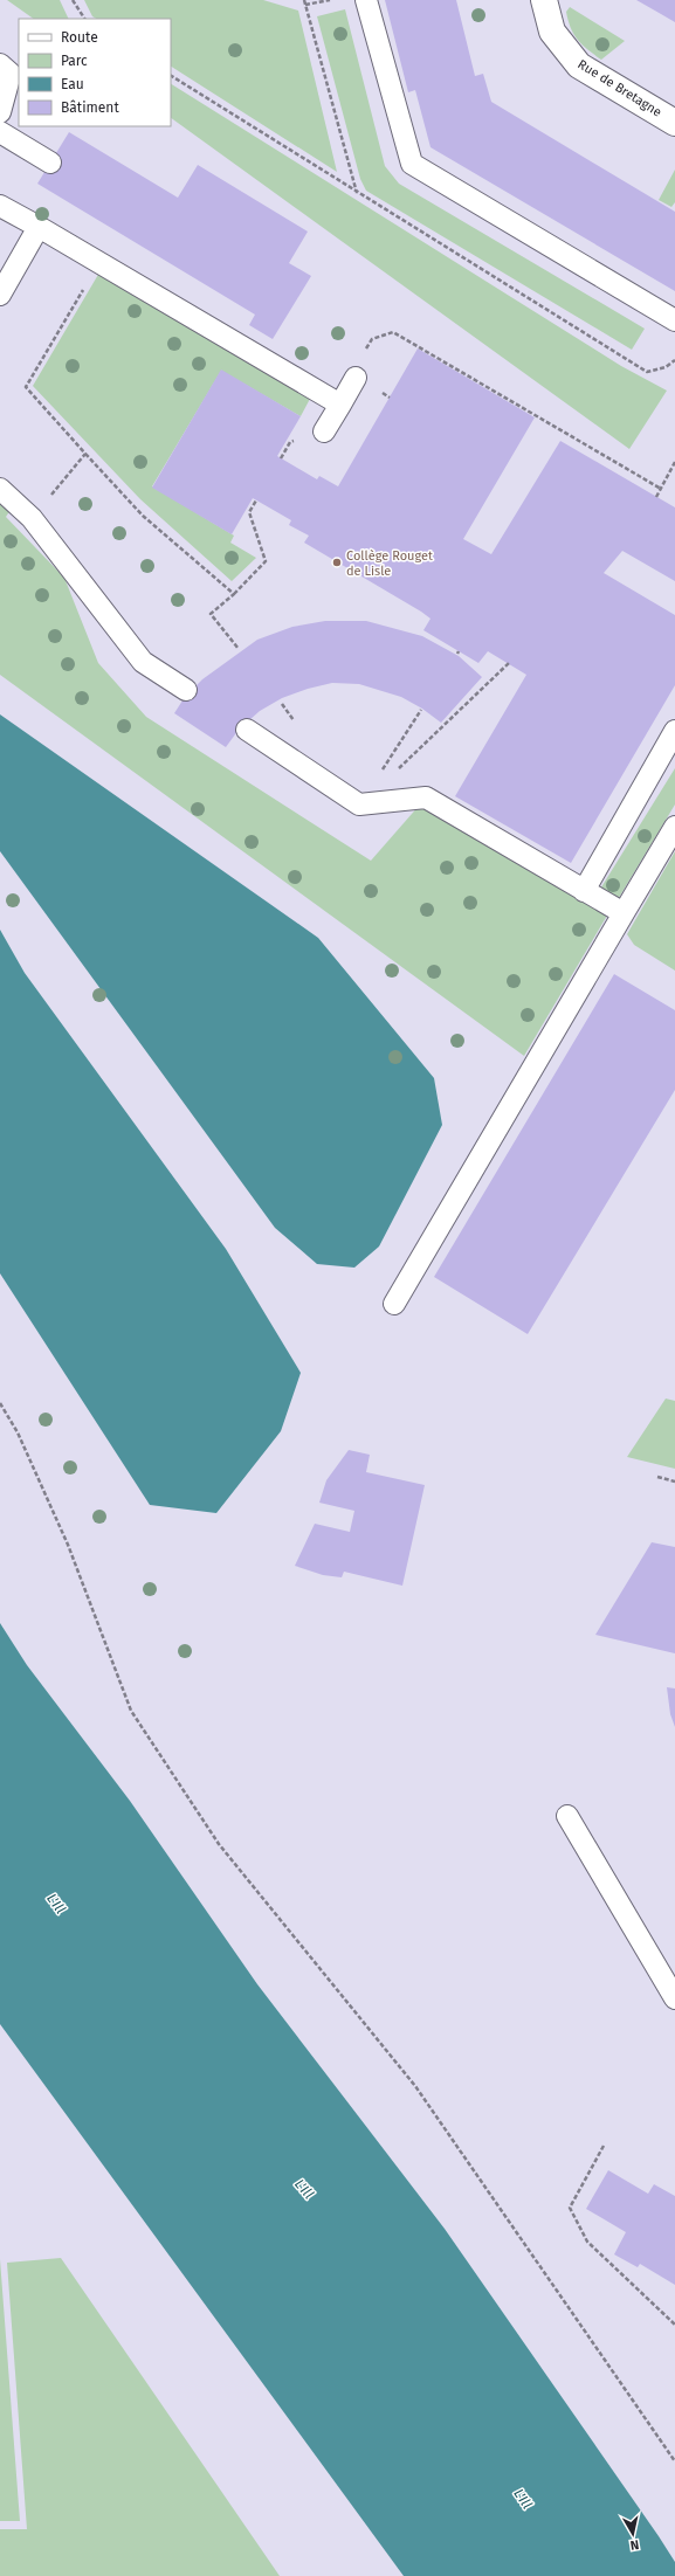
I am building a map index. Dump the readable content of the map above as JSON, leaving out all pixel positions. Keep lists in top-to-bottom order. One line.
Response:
{"streets":{"street":["Rue de Bretagne"]},"water":["L'Ill"],"places":["Collège Rouget de Lisle"],"legend":["Route","Parc","Eau","Bâtiment"],"north":"bottom"}
